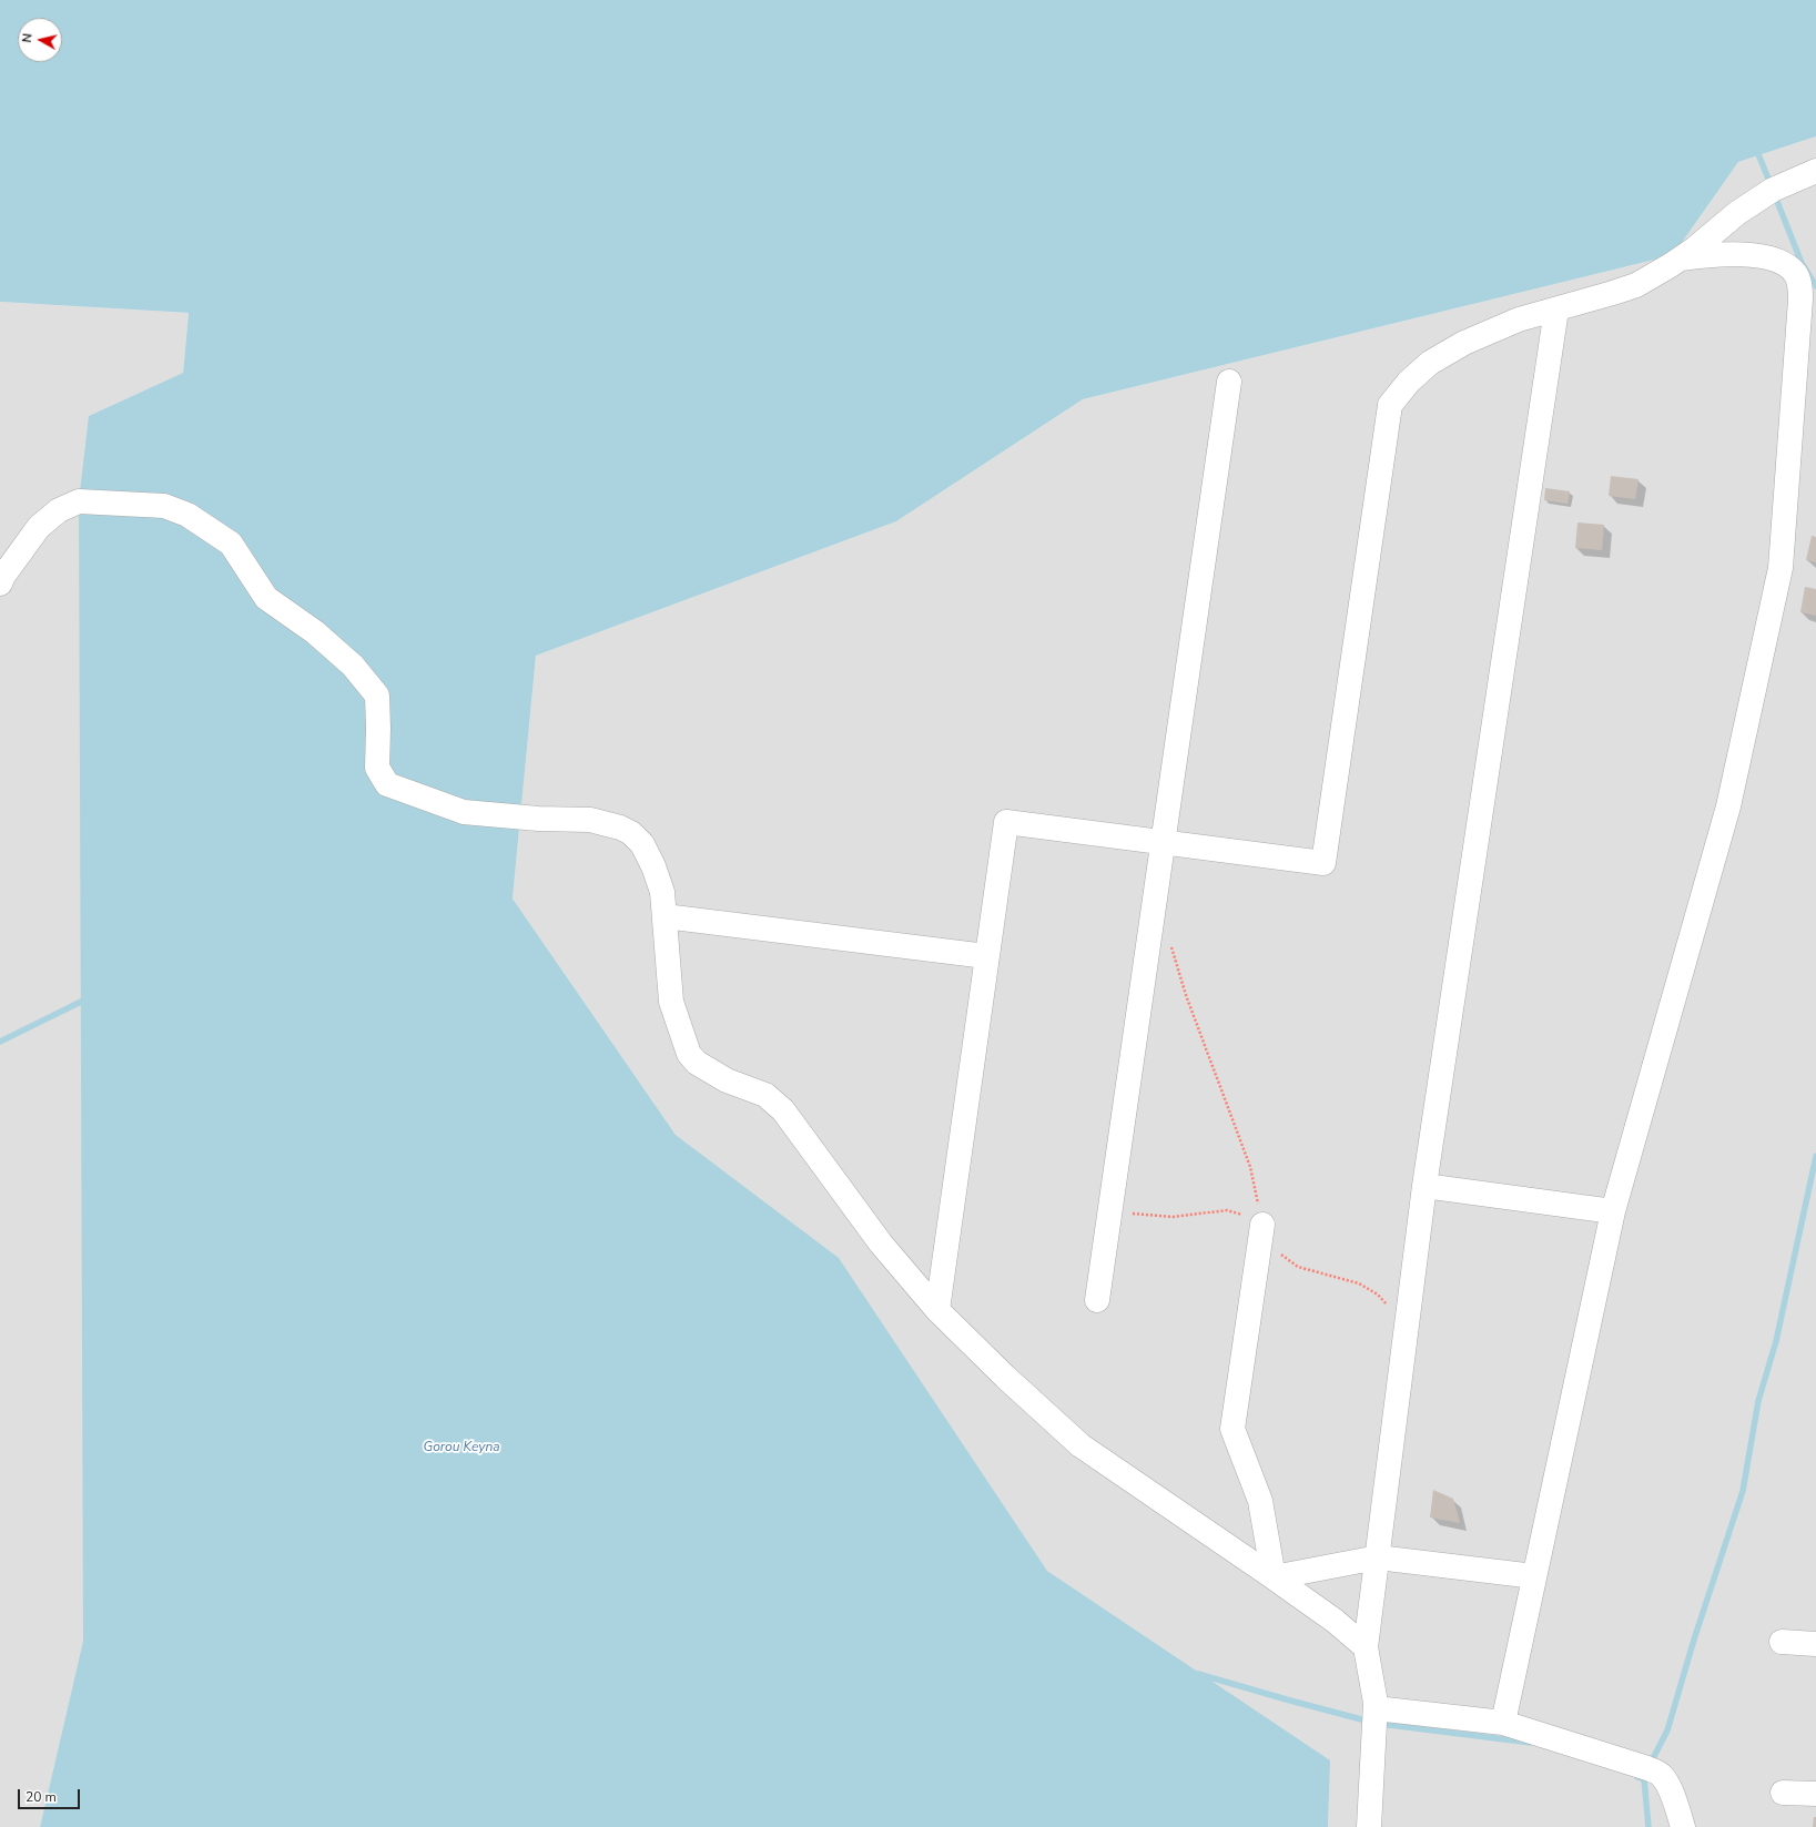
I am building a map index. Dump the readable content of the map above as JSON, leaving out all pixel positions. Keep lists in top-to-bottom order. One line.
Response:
{"water":["Gorou Keyna"],"scale_bar":"20 m","north":"left"}
